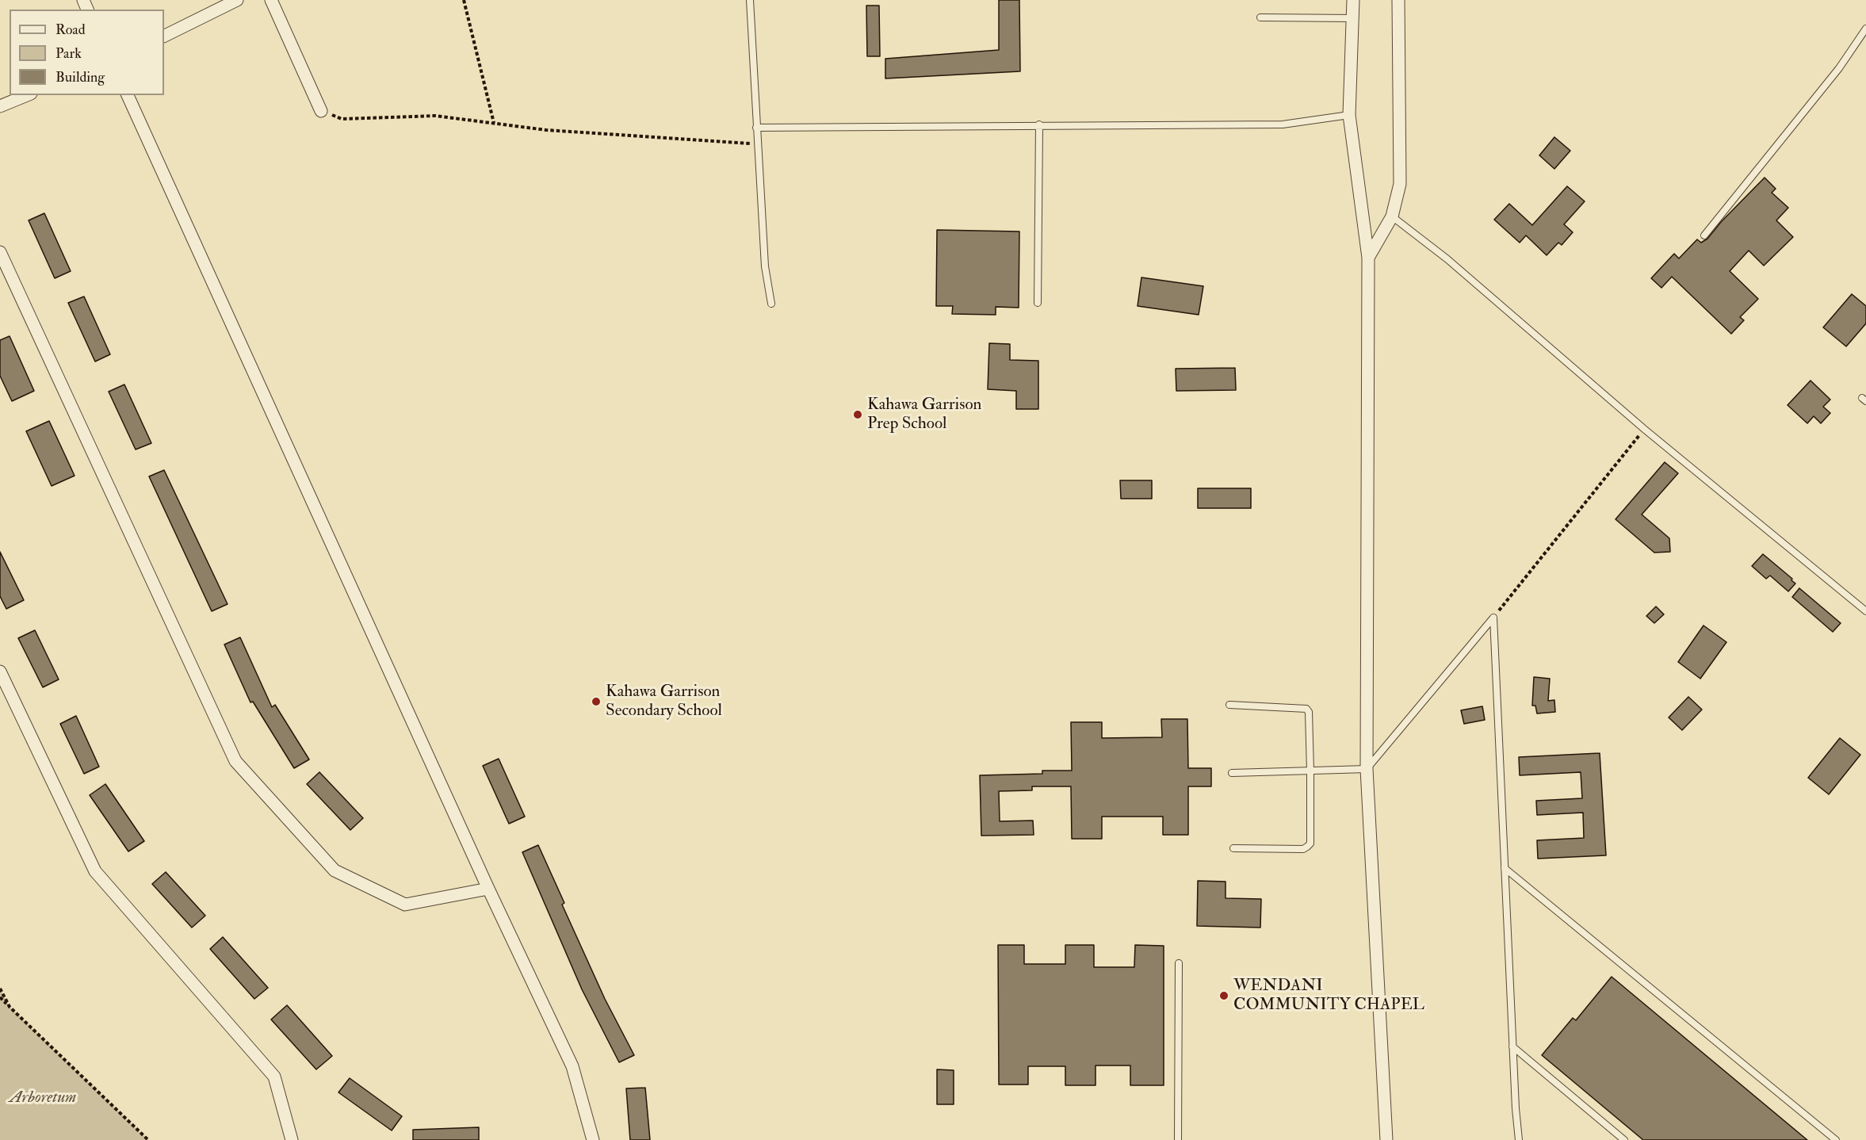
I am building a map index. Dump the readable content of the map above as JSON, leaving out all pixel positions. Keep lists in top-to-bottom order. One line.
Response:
{"parks":["Arboretum"],"places":["Kahawa Garrison Prep School","Kahawa Garrison Secondary School","WENDANI COMMUNITY CHAPEL"],"legend":["Road","Park","Building"]}
